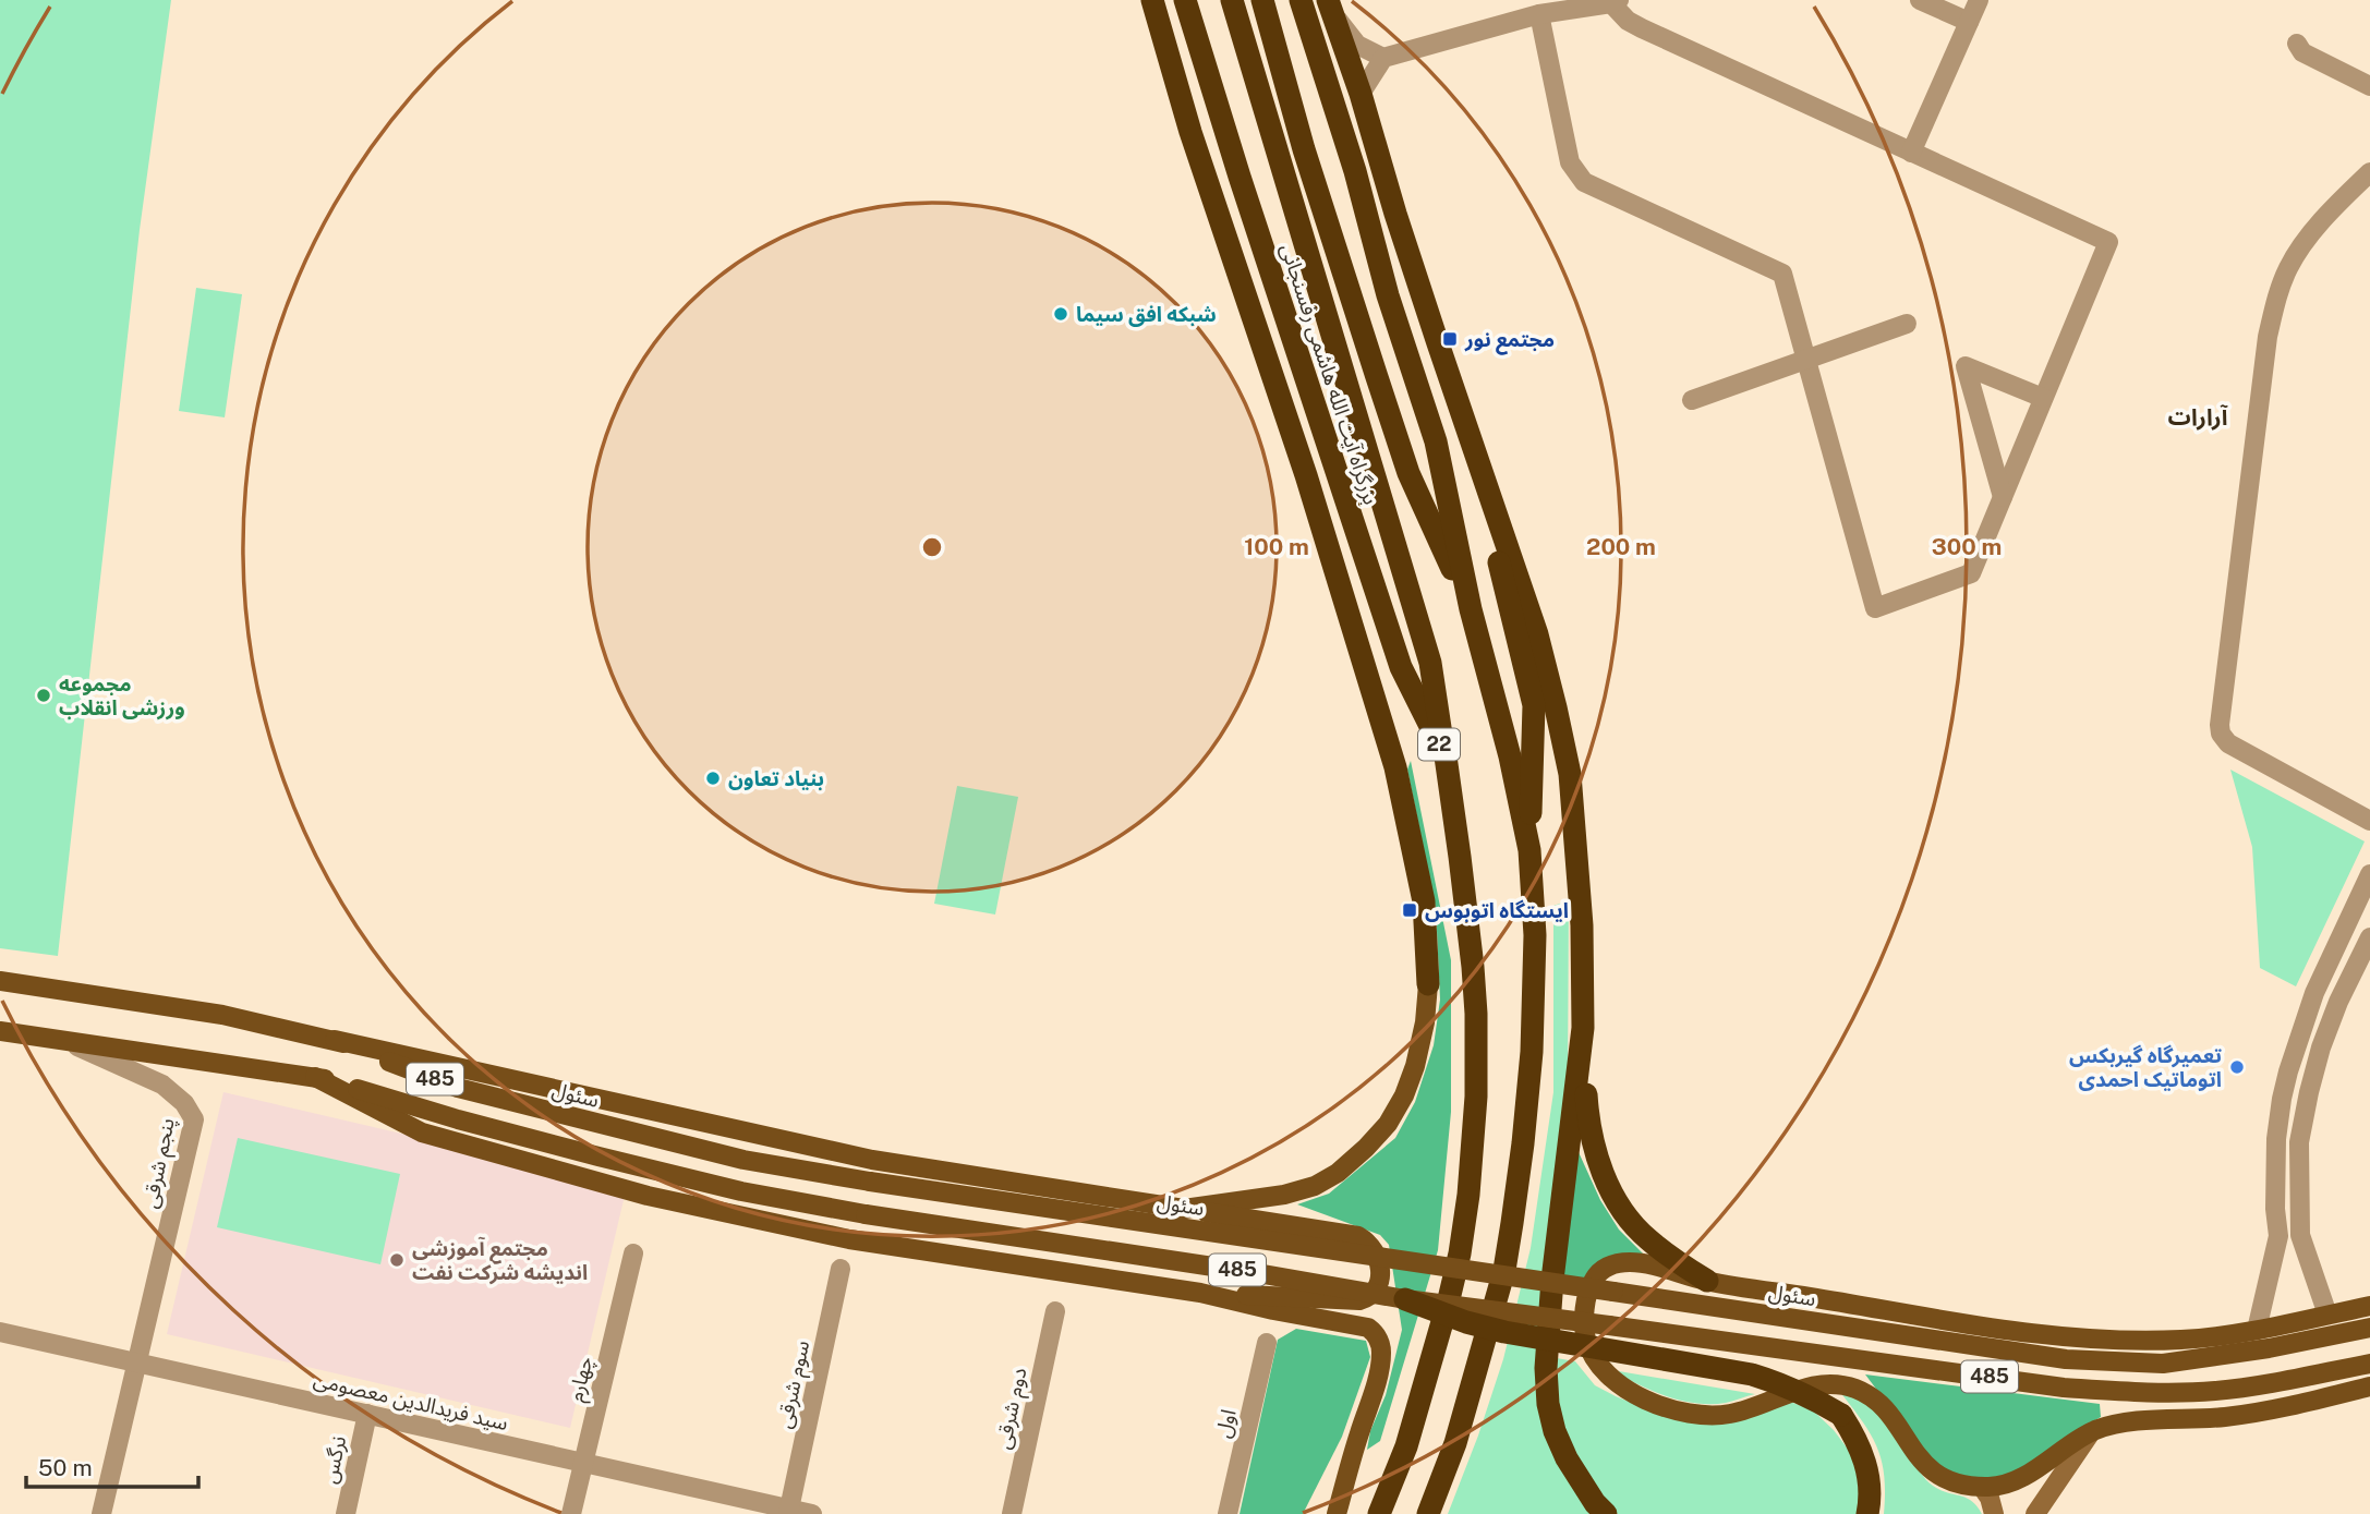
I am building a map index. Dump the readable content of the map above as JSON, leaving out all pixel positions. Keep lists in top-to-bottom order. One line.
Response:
{"streets":{"highway":["بزرگراه آیت الله هاشمی رفسنجانی","22"],"main road":["485","سئول"],"street":["پنجم شرقی","چهارم","سوم شرقی","سید فریدالدین معصومی","دوم شرقی","اول","نرگس"]},"crossings":[["485","پنجم شرقی"],["پنجم شرقی","سید فریدالدین معصومی"],["چهارم","سید فریدالدین معصومی"],["سوم شرقی","سید فریدالدین معصومی"],["سید فریدالدین معصومی","نرگس"]],"districts":["آرارات"],"places":{"other":["شبکه افق سیما","مجموعه ورزشی انقلاب","بنیاد تعاون","تعمیرگاه گیربکس اتوماتیک احمدی","مجتمع آموزشی اندیشه شرکت نفت"],"transit":["مجتمع نور","ایستگاه اتوبوس"]},"scale_bar":"50 m","rings":["100 m","200 m","300 m"]}
